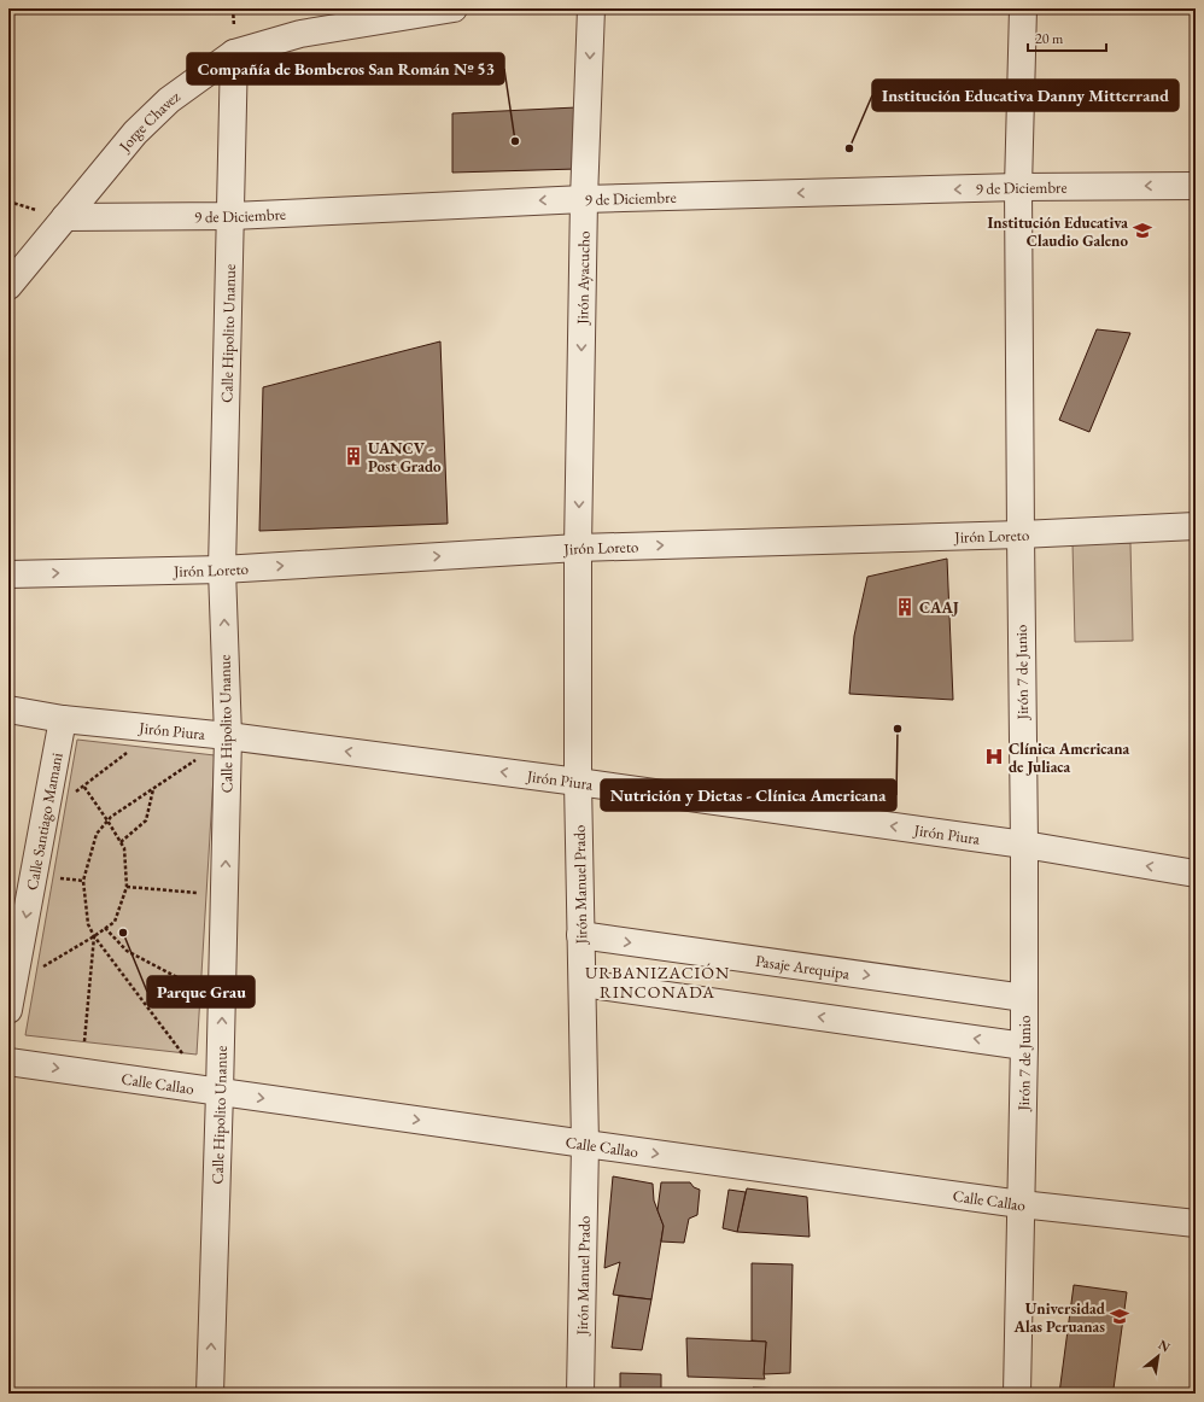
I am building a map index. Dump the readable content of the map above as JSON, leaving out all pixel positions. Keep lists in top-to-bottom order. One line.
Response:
{"streets":{"street":["Jorge Chavez","9 de Diciembre","Jirón Ayacucho","Calle Hipolito Unanue","Jirón Loreto","Jirón 7 de Junio","Jirón Piura","Calle Santiago Mamani","Jirón Manuel Prado","Pasaje Arequipa","Calle Callao"]},"crossings":[["Jorge Chavez","9 de Diciembre"],["Jorge Chavez","Calle Hipolito Unanue"],["9 de Diciembre","Jirón Ayacucho"],["9 de Diciembre","Calle Hipolito Unanue"],["9 de Diciembre","Jirón 7 de Junio"],["Jirón Ayacucho","Jirón Loreto"],["Jirón Ayacucho","Jirón Manuel Prado"],["Calle Hipolito Unanue","Jirón Loreto"],["Calle Hipolito Unanue","Jirón Piura"],["Calle Hipolito Unanue","Calle Callao"],["Jirón Loreto","Jirón 7 de Junio"],["Jirón Loreto","Jirón Manuel Prado"],["Jirón 7 de Junio","Jirón Piura"],["Jirón 7 de Junio","Pasaje Arequipa"],["Jirón 7 de Junio","Calle Callao"],["Jirón Piura","Calle Santiago Mamani"],["Jirón Piura","Jirón Manuel Prado"],["Jirón Manuel Prado","Pasaje Arequipa"],["Jirón Manuel Prado","Calle Callao"]],"one_way":["9 de Diciembre","Jirón Ayacucho","Calle Hipolito Unanue","Jirón Loreto","Calle Santiago Mamani"],"districts":["URBANIZACIÓN RINCONADA"],"places":{"other":["Compañía de Bomberos San Román Nº 53","Institución Educativa Danny Mitterrand","Nutrición y Dietas - Clínica Americana","Parque Grau"],"school or university":["Institución Educativa Claudio Galeno","Universidad Alas Peruanas"],"building":["UANCV - Post Grado","CAAJ"],"hospital":["Clínica Americana de Juliaca"]},"scale_bar":"20 m","north":"top right"}
